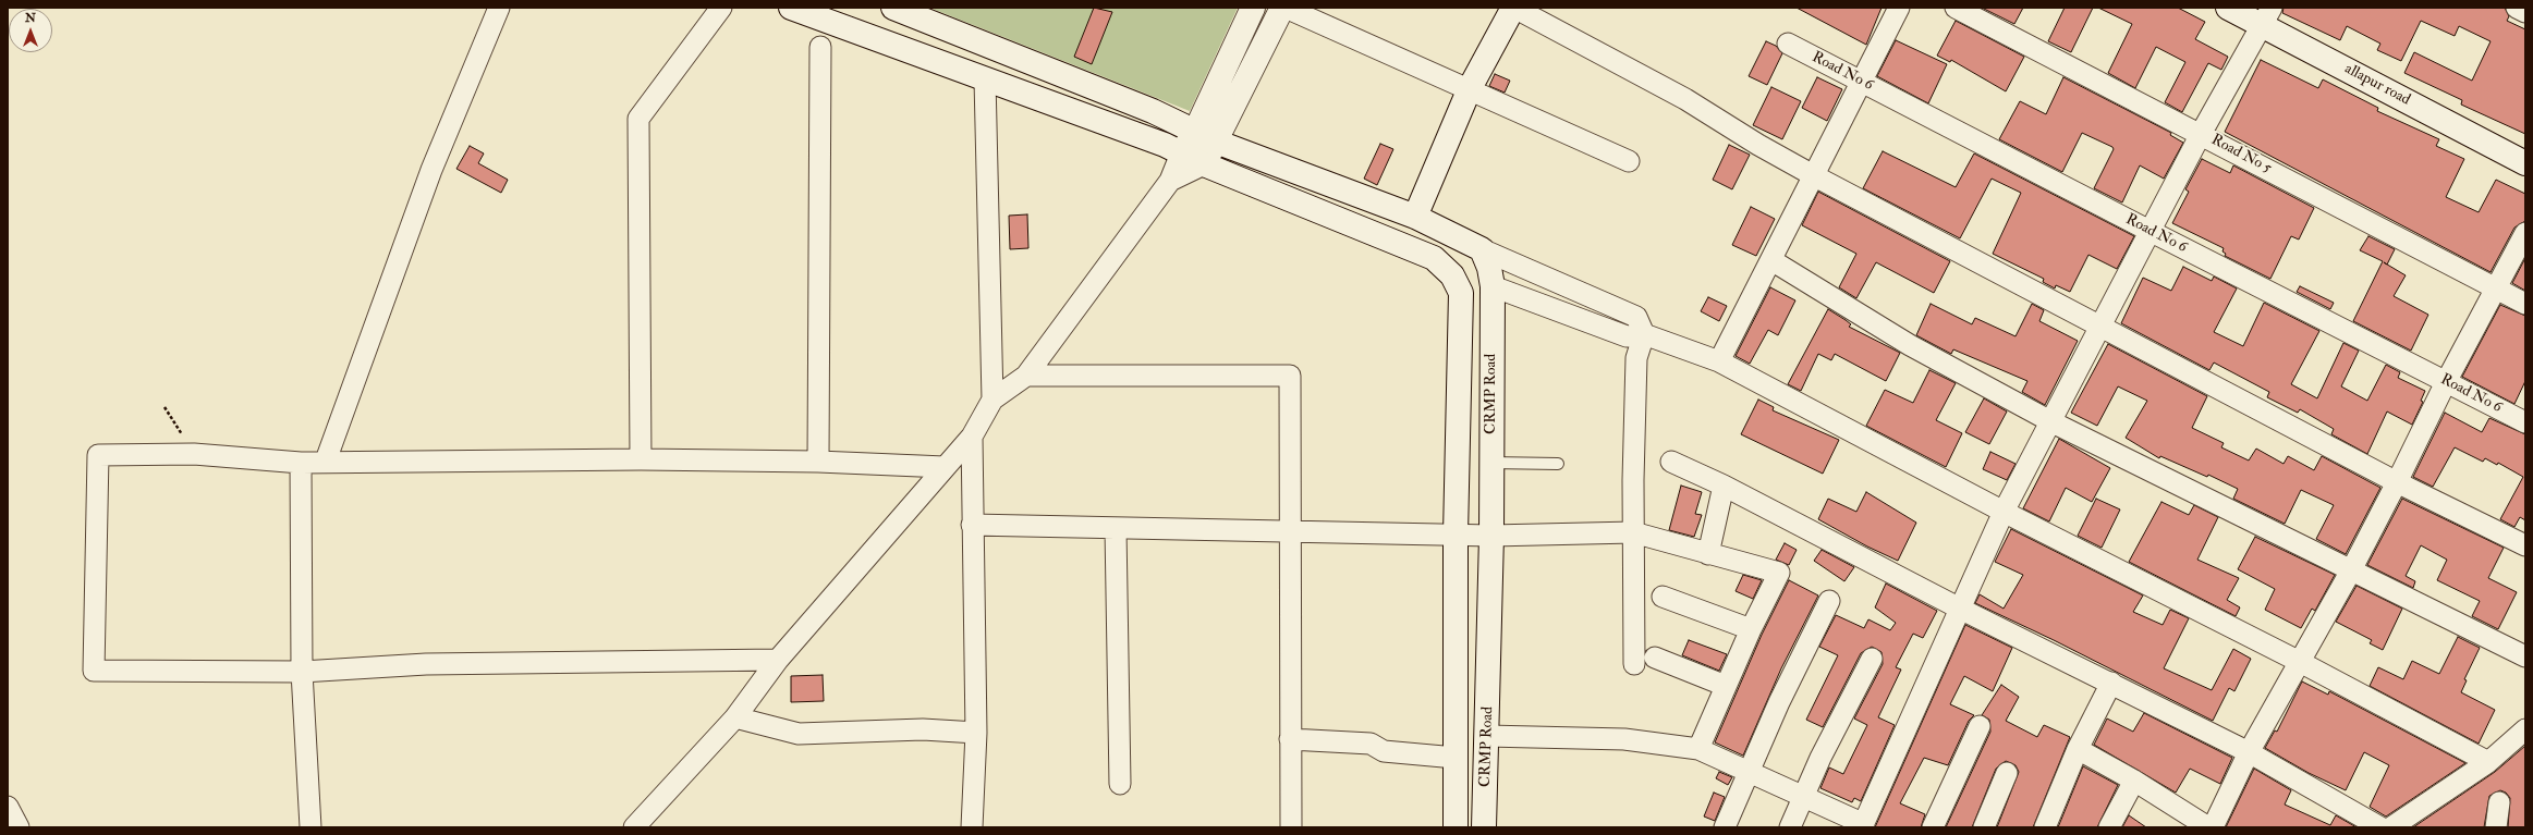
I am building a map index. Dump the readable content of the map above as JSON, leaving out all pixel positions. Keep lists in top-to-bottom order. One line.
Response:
{"streets":{"main road":["allapur road","CRMP Road"],"street":["Road No 6","Road No 5"]},"north":"top"}
